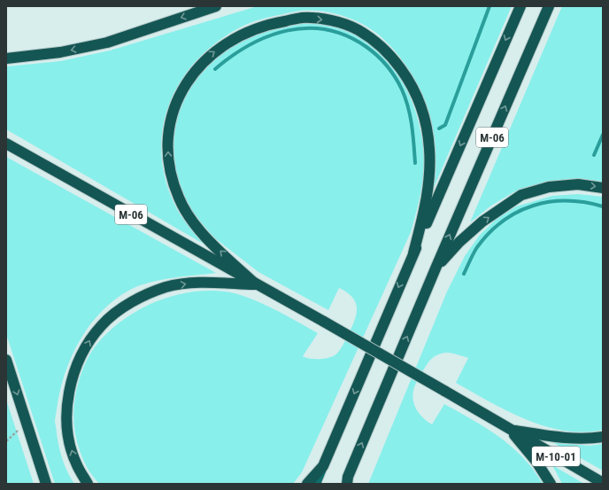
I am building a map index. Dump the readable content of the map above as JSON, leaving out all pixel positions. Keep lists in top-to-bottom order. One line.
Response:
{"streets":{"highway":["М-06","М-10-01"]},"crossings":[["М-06","М-10-01"]]}
